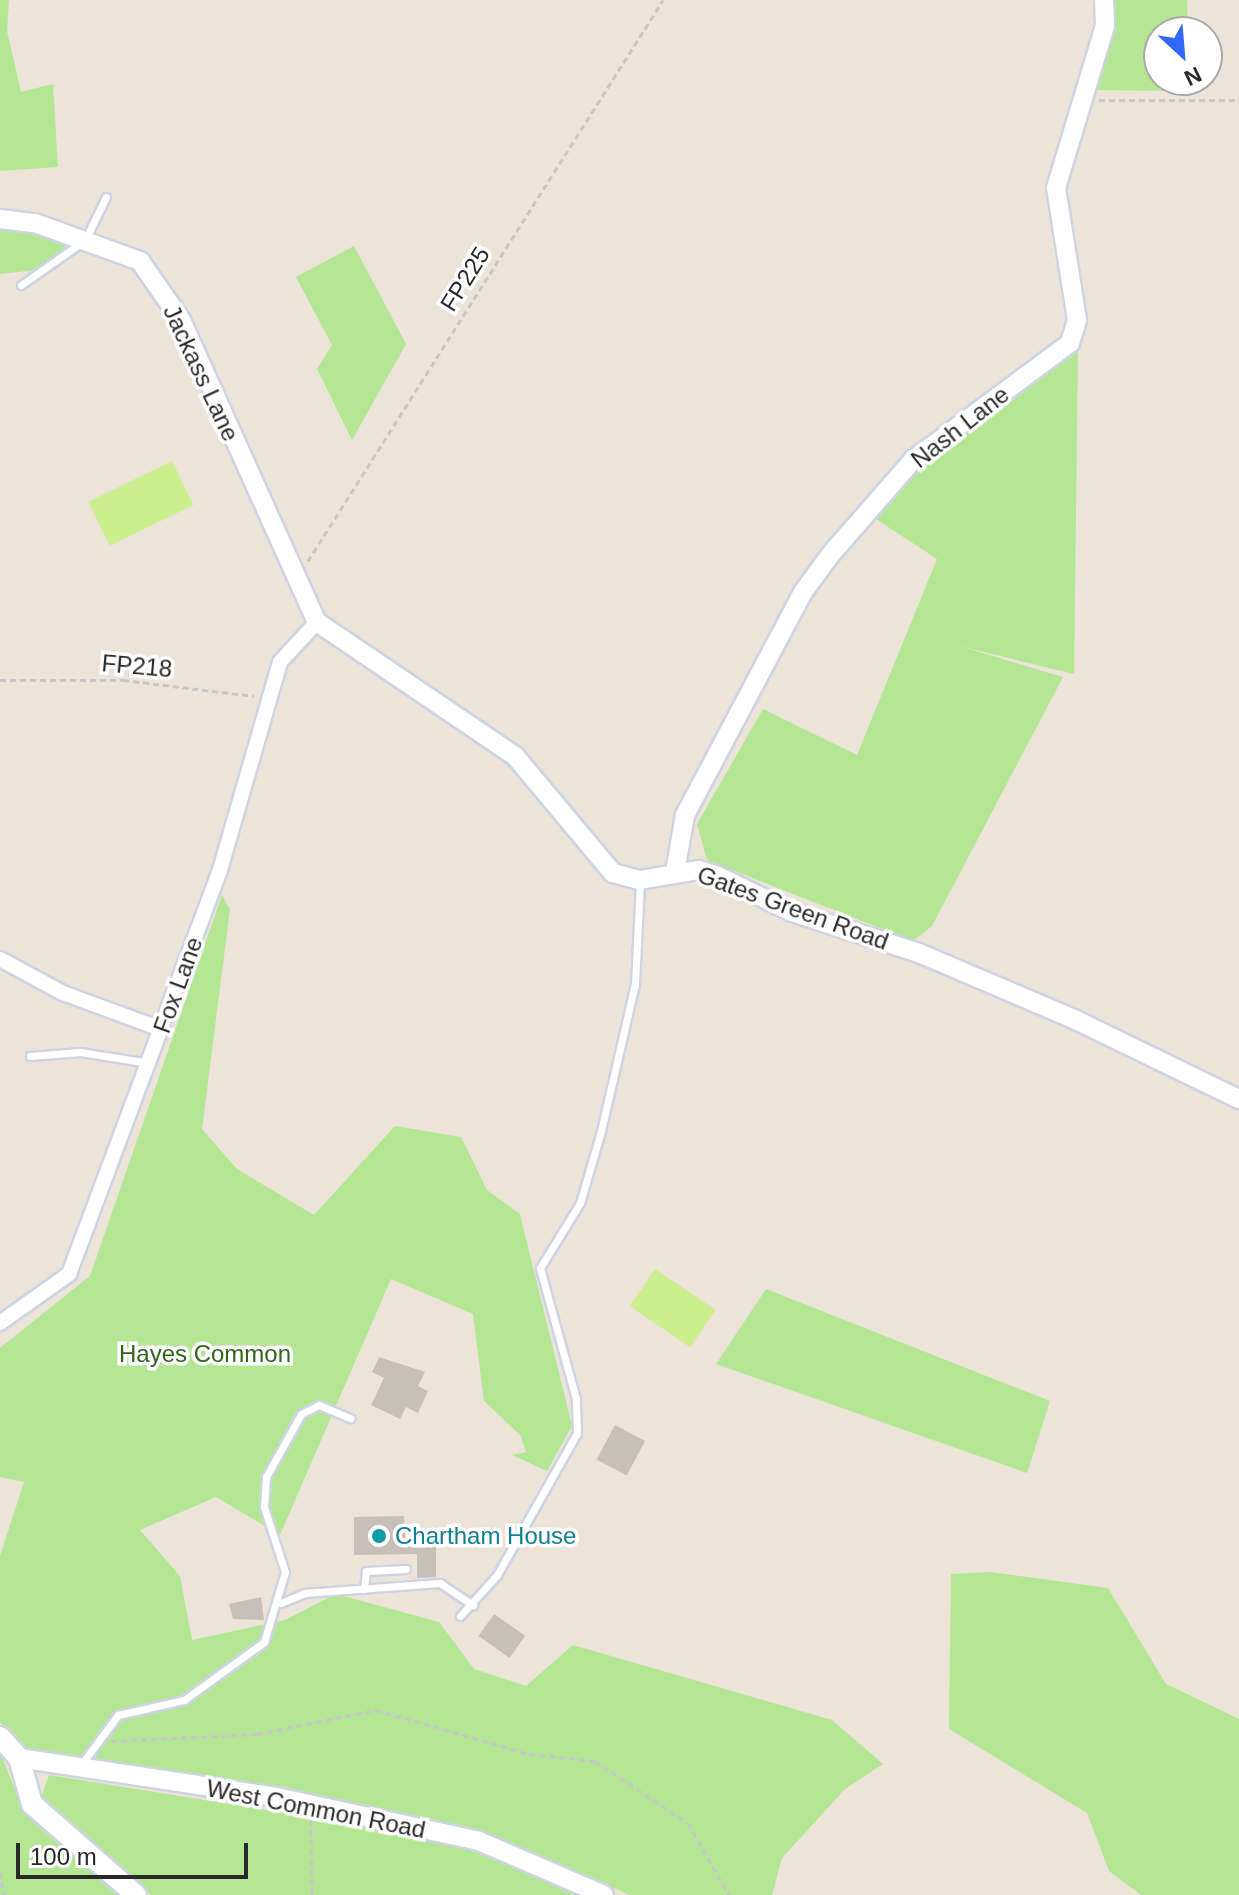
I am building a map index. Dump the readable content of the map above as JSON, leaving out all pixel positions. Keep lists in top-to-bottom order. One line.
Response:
{"streets":{"street":["Jackass Lane","Nash Lane","Gates Green Road","Fox Lane","West Common Road"],"path":["FP225","FP218"]},"crossings":[["FP225","Jackass Lane"],["Jackass Lane","Fox Lane"],["Nash Lane","Gates Green Road"],["FP218","Fox Lane"]],"parks":["Hayes Common"],"places":["Chartham House"],"scale_bar":"100 m","north":"bottom right"}
